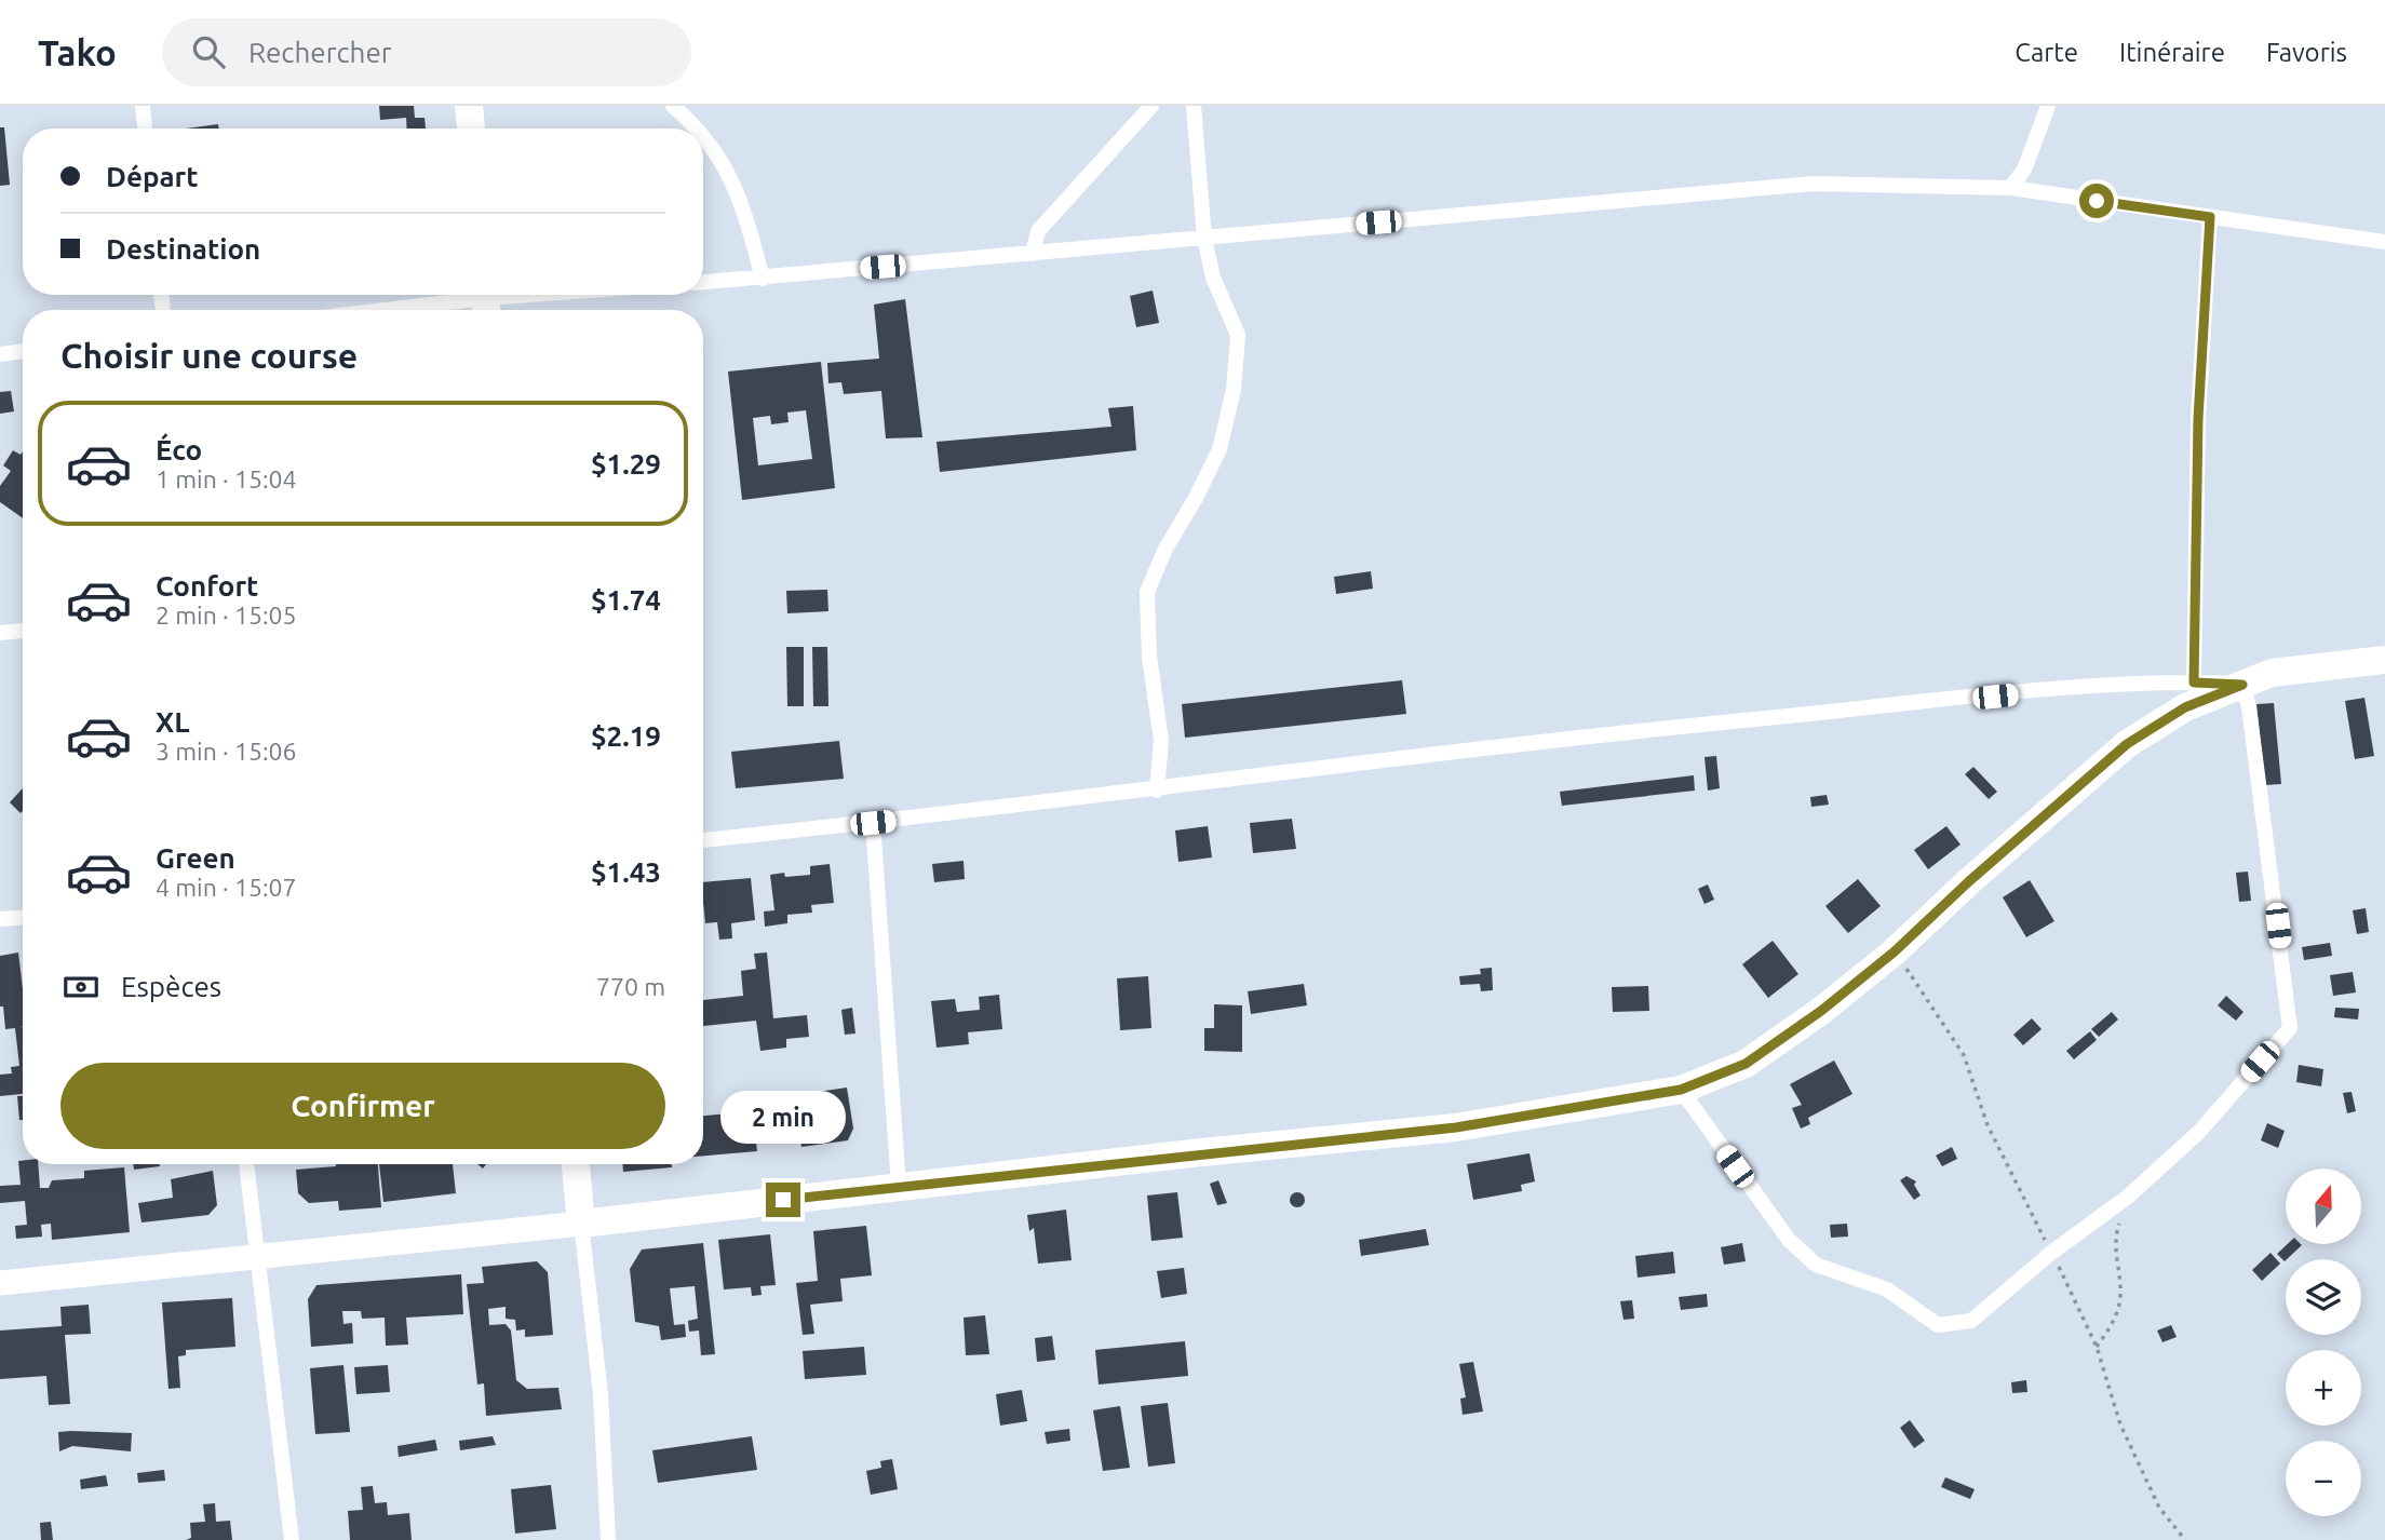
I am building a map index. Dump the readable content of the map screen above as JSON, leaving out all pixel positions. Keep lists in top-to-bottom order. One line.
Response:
{"north":"top","page":{"header":"Tako","search":"Rechercher","nav":["Carte","Itinéraire","Favoris"],"banner":["Départ","Destination"],"heading":"Choisir une course","list":[{"name":"Éco","note":"1 min · 15:04","value":"$1.29"},{"name":"Confort","note":"2 min · 15:05","value":"$1.74"},{"name":"XL","note":"3 min · 15:06","value":"$2.19"},{"name":"Green","note":"4 min · 15:07","value":"$1.43"}],"pay":["Espèces","770 m"],"buttons":"Confirmer","bubble":"2 min","map_buttons":["+","−"]}}
